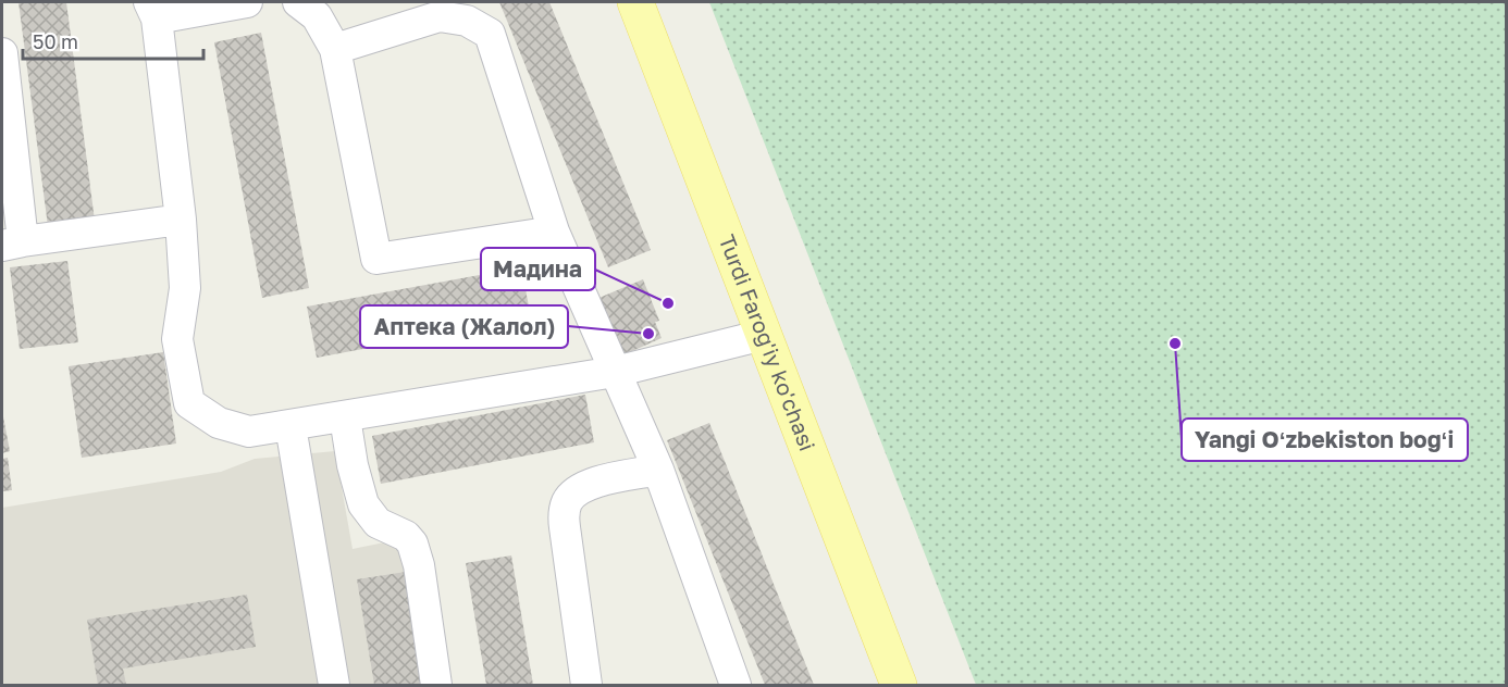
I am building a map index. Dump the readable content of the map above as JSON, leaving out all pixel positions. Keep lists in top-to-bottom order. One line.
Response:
{"streets":{"main road":["Turdi Farog'iy ko'chasi"]},"places":["Мадина","Аптека (Жалол)","Yangi Oʻzbekiston bogʻi"],"scale_bar":"50 m"}
